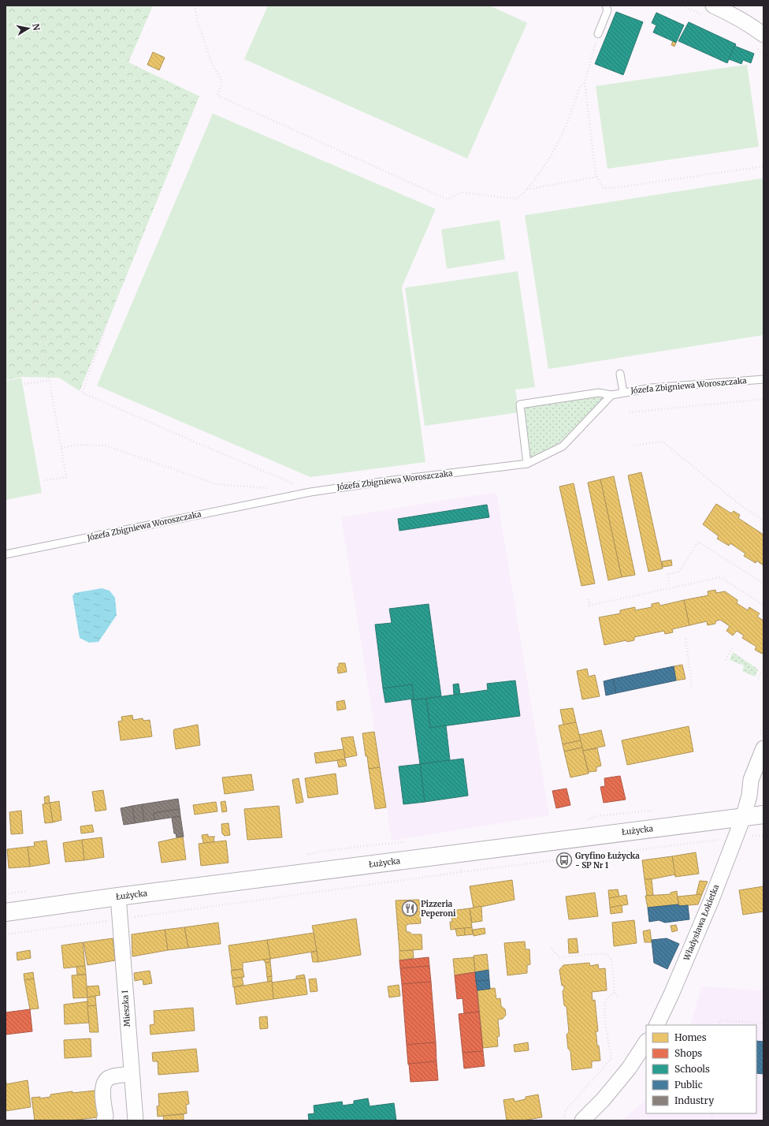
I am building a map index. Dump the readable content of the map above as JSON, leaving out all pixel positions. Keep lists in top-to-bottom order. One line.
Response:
{"streets":{"street":["Łużycka","Władysława Łokietka","Mieszka I"],"lane":["Józefa Zbigniewa Woroszczaka"]},"crossings":[["Łużycka","Władysława Łokietka"],["Łużycka","Mieszka I"]],"places":{"bus stop":["Gryfino Łużycka - SP Nr 1"],"restaurant":["Pizzeria Peperoni"]},"legend":["Homes","Shops","Schools","Public","Industry"],"north":"right"}
